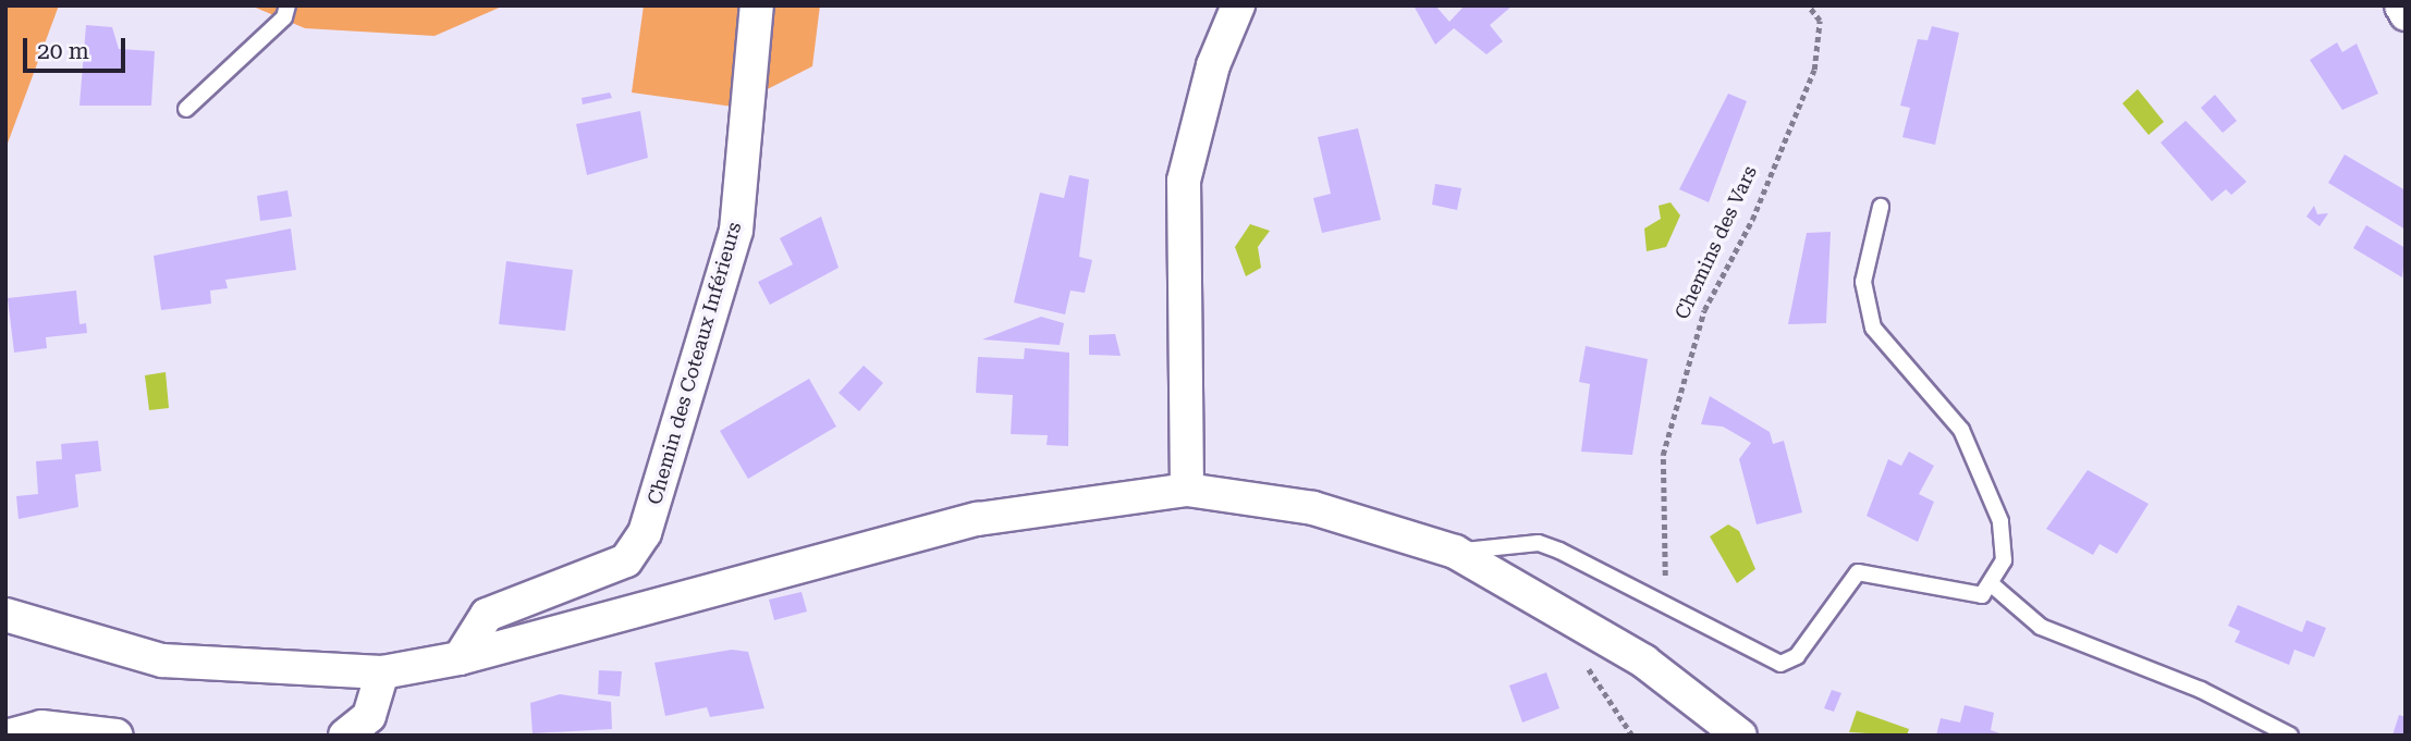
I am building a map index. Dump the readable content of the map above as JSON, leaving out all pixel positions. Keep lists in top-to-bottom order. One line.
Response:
{"streets":{"street":["Chemin des Coteaux Inférieurs"],"path":["Chemins des Vars"]},"scale_bar":"20 m"}
